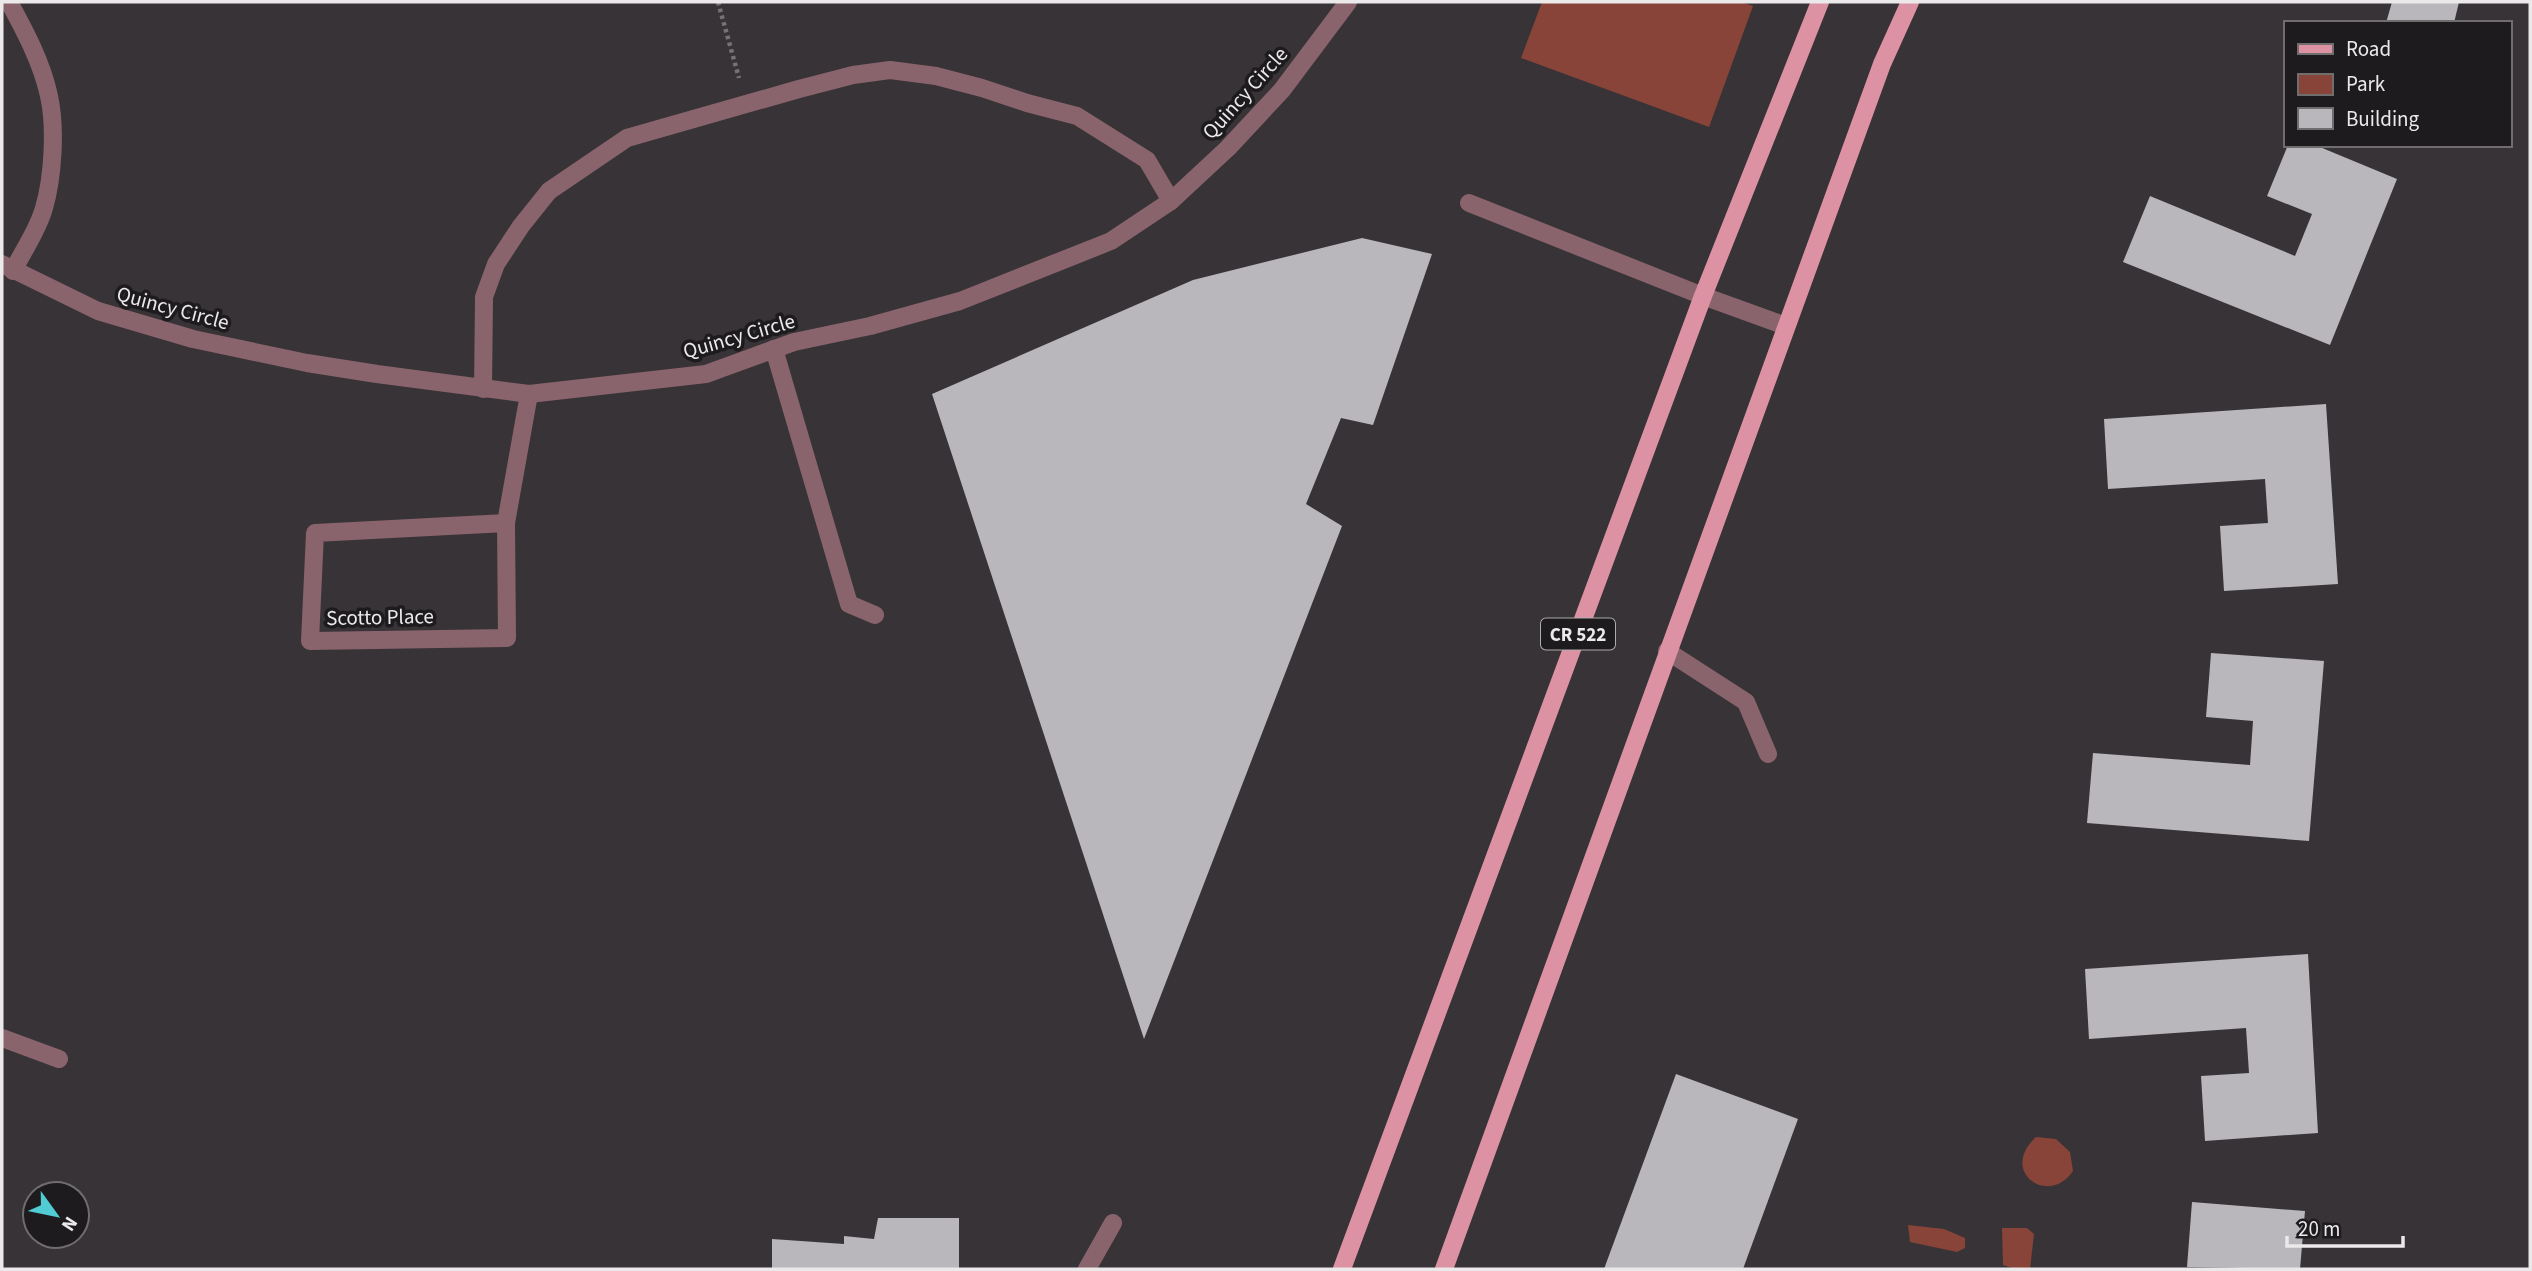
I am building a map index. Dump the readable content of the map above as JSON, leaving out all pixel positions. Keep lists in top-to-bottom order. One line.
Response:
{"streets":{"main road":["CR 522"],"street":["Quincy Circle","Scotto Place"]},"crossings":[["Quincy Circle","Scotto Place"]],"legend":["Road","Park","Building"],"scale_bar":"20 m","north":"bottom right"}
